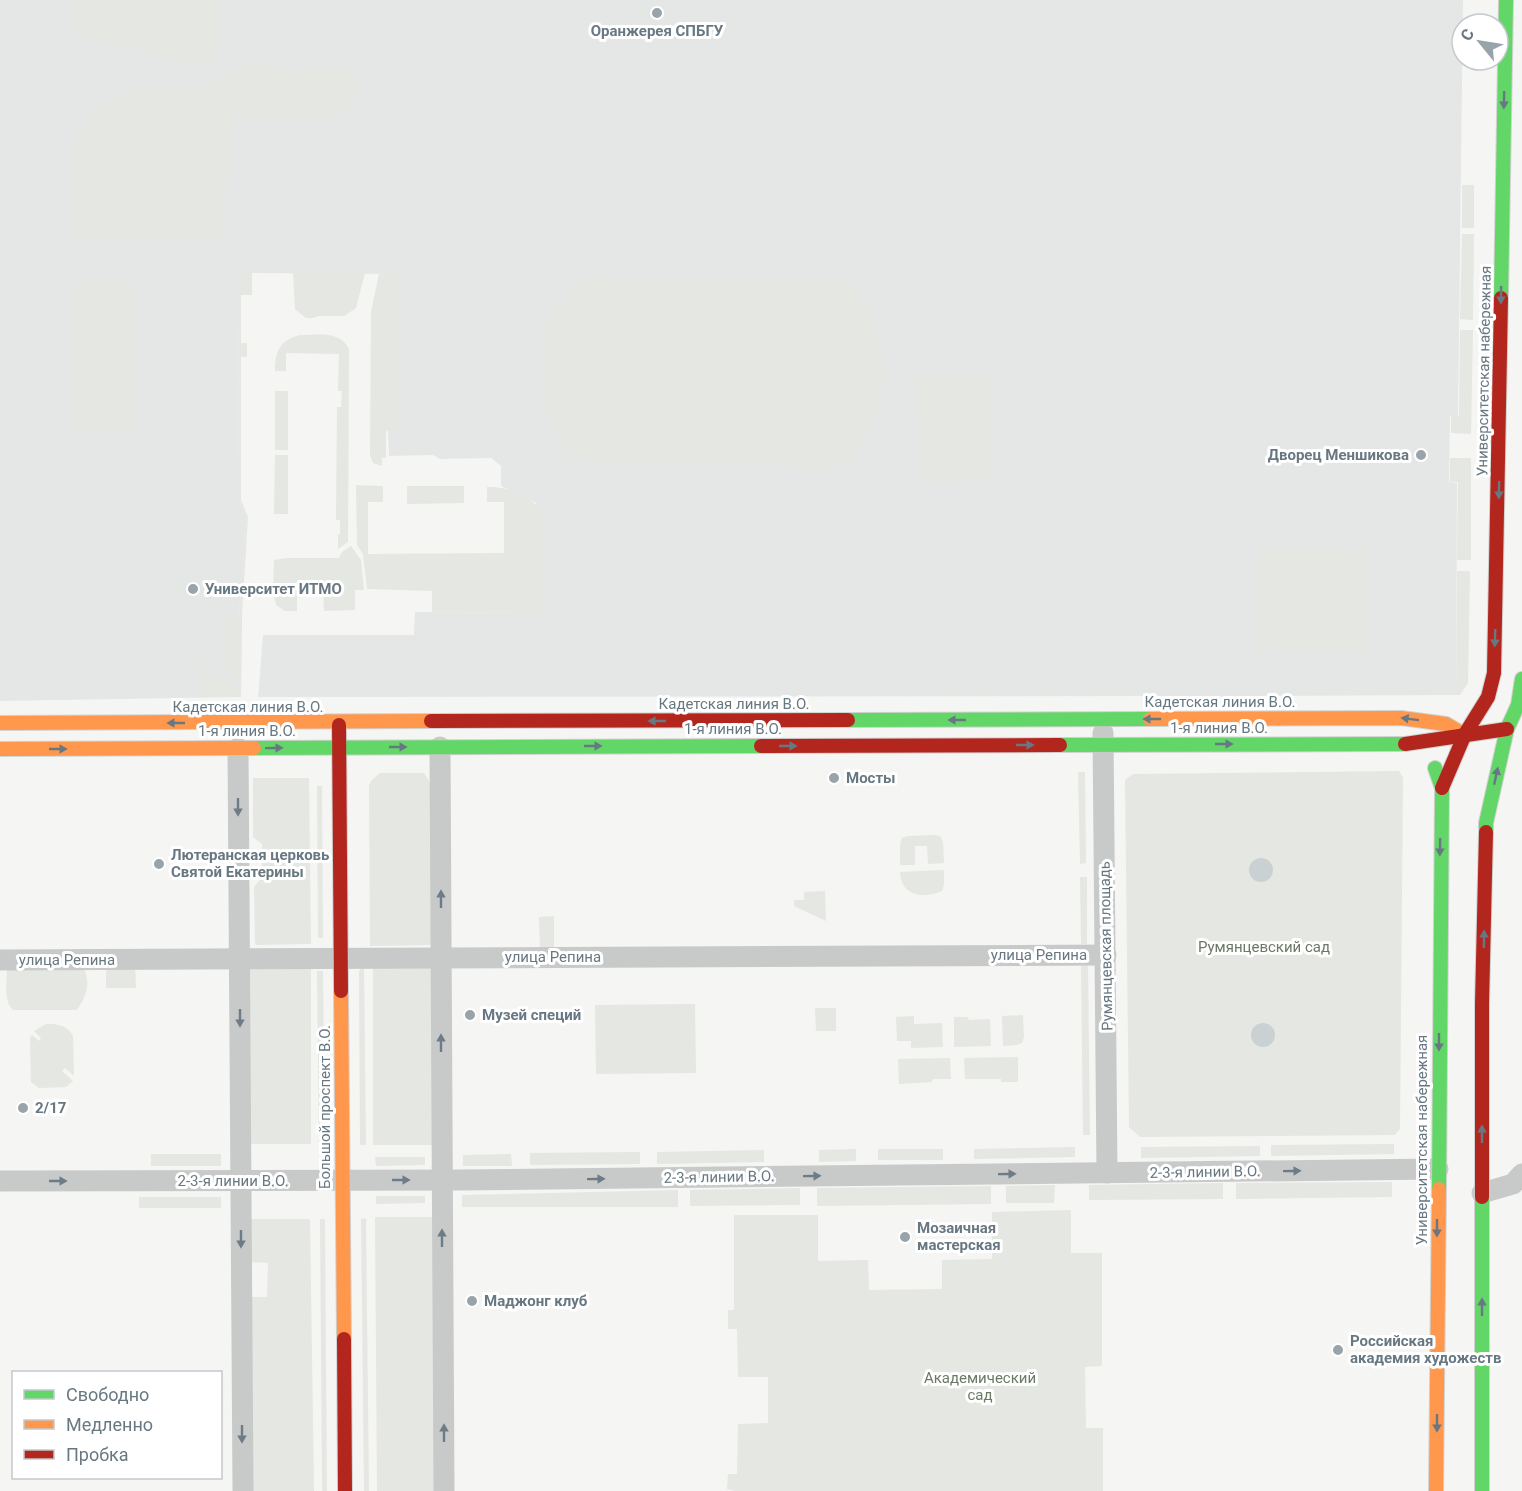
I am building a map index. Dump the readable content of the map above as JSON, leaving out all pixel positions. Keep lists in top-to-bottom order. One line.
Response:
{"streets":{"main road":["Университетская набережная","Кадетская линия В.О.","1-я линия В.О.","Большой проспект В.О."],"street":["Румянцевская площадь","улица Репина","2-3-я линии В.О."]},"crossings":[["Университетская набережная","Кадетская линия В.О."],["Университетская набережная","1-я линия В.О."],["Университетская набережная","2-3-я линии В.О."],["Кадетская линия В.О.","1-я линия В.О."],["Кадетская линия В.О.","Румянцевская площадь"],["Кадетская линия В.О.","Большой проспект В.О."],["1-я линия В.О.","Румянцевская площадь"],["1-я линия В.О.","Большой проспект В.О."],["Румянцевская площадь","улица Репина"],["Румянцевская площадь","2-3-я линии В.О."],["улица Репина","Большой проспект В.О."],["Большой проспект В.О.","2-3-я линии В.О."]],"one_way":["Кадетская линия В.О.","1-я линия В.О.","2-3-я линии В.О."],"parks":["Румянцевский сад","Академический сад"],"places":["Оранжерея СПБГУ","Дворец Меншикова","Университет ИТМО","Мосты","Лютеранская церковь Святой Екатерины","Музей специй","2/17","Мозаичная мастерская","Маджонг клуб","Российская академия художеств"],"legend":["Свободно","Медленно","Пробка"],"north":"top left"}
